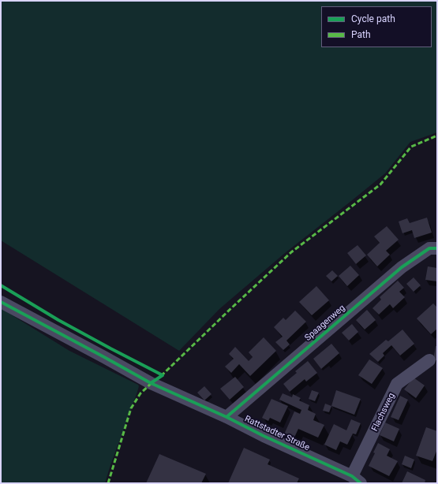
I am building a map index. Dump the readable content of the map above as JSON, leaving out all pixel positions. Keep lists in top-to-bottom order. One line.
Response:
{"streets":{"street":["Spaagenweg","Flachsweg","Rattstadter Straße"]},"crossings":[["Spaagenweg","Rattstadter Straße"],["Flachsweg","Rattstadter Straße"]],"legend":["Cycle path","Path"]}
